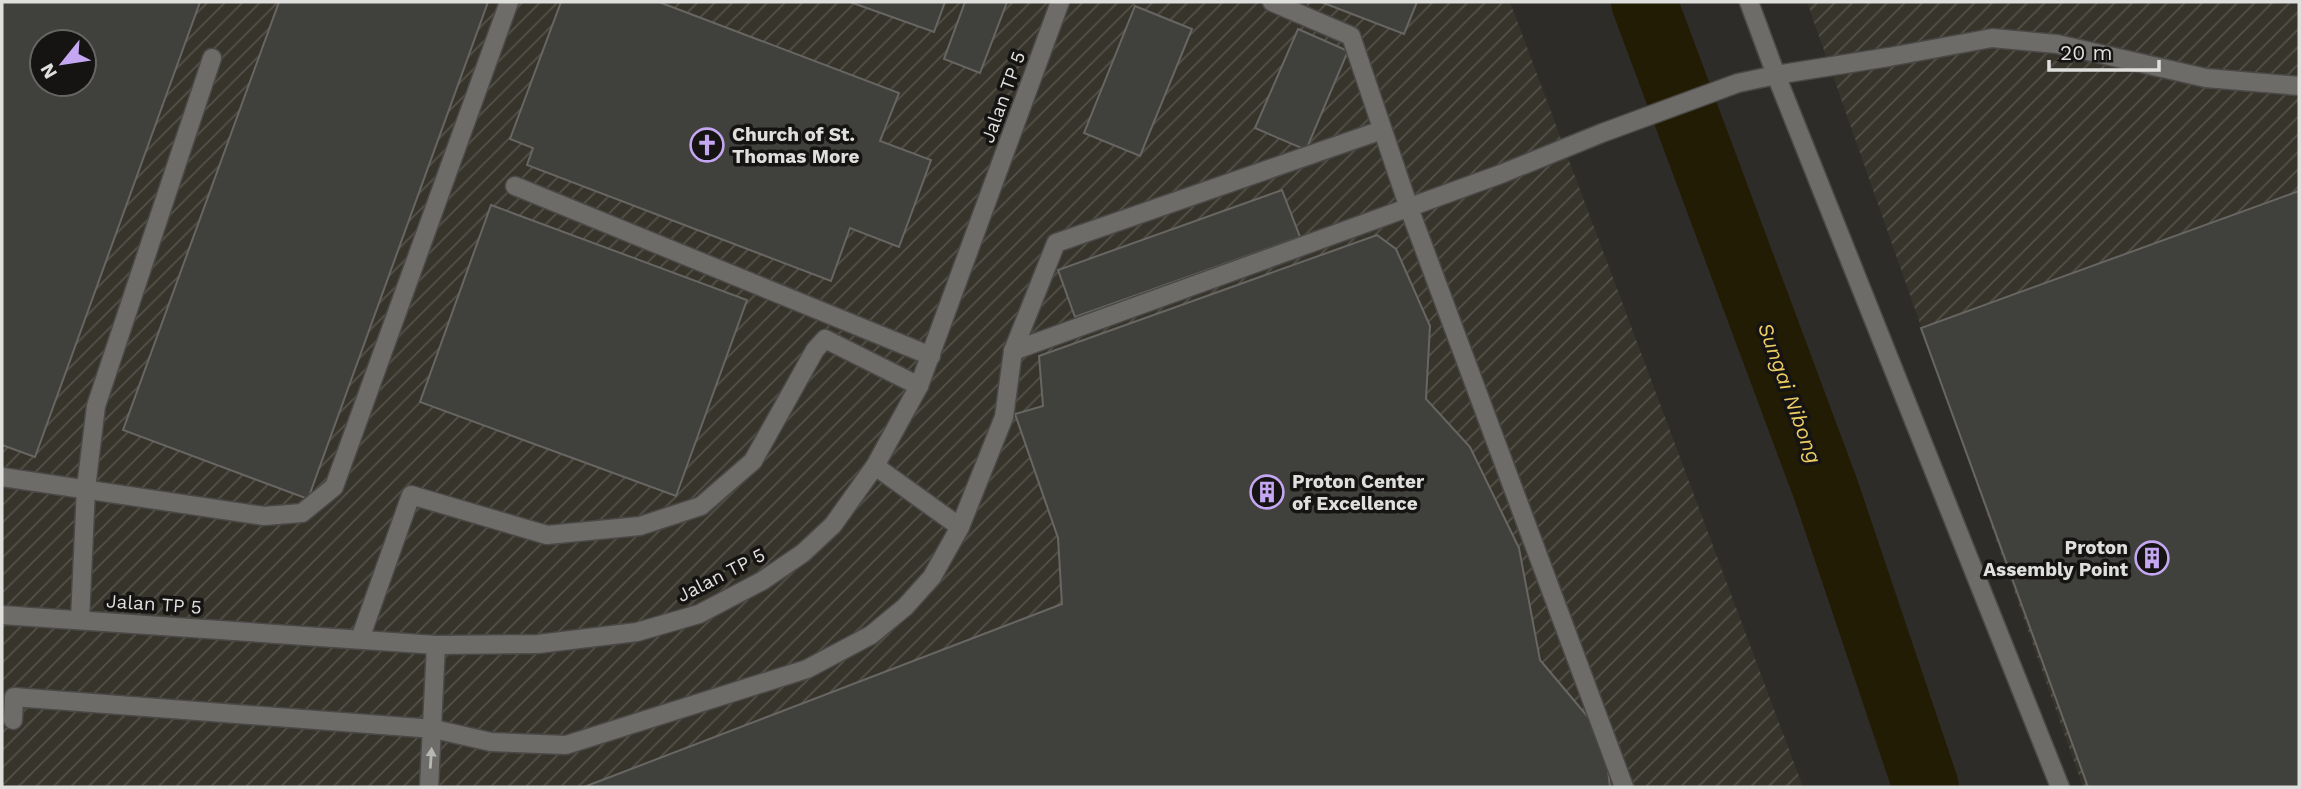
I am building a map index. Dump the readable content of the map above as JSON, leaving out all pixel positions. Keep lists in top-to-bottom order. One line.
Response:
{"streets":{"street":["Jalan TP 5"]},"water":["Sungai Nibong"],"places":{"church":["Church of St. Thomas More"],"building":["Proton Center of Excellence","Proton Assembly Point"]},"scale_bar":"20 m","north":"bottom left"}
